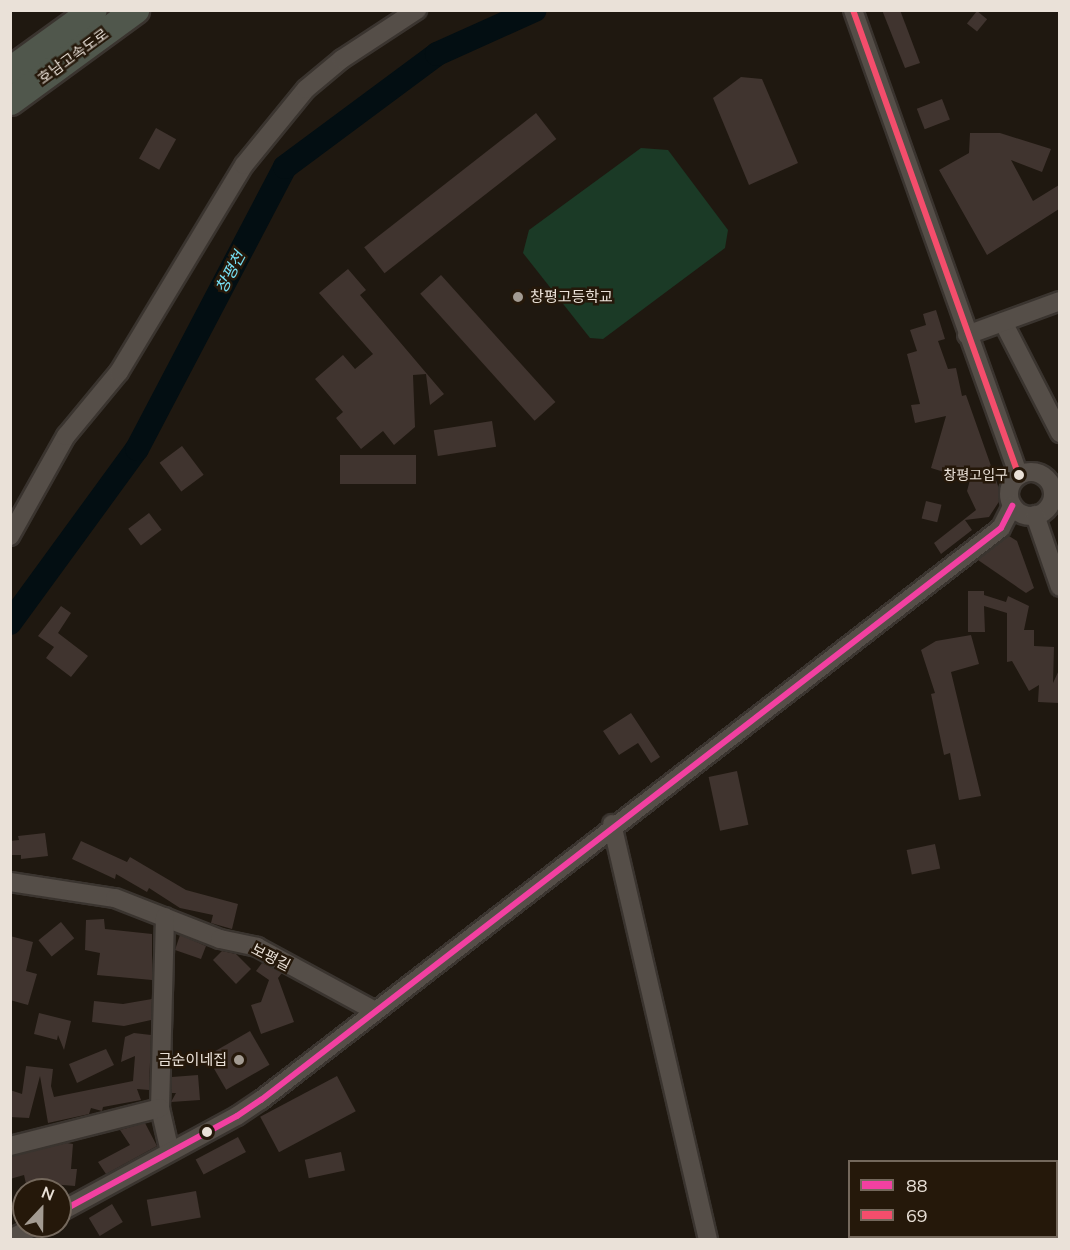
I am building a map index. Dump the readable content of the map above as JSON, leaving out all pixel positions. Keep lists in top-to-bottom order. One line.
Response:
{"streets":{"highway":["호남고속도로"],"street":["보평길"]},"water":["창평천"],"places":["창평고등학교","창평고입구","금순이네집"],"lines":["transit line 69","transit line 88"],"legend":["88","69"],"north":"top"}
